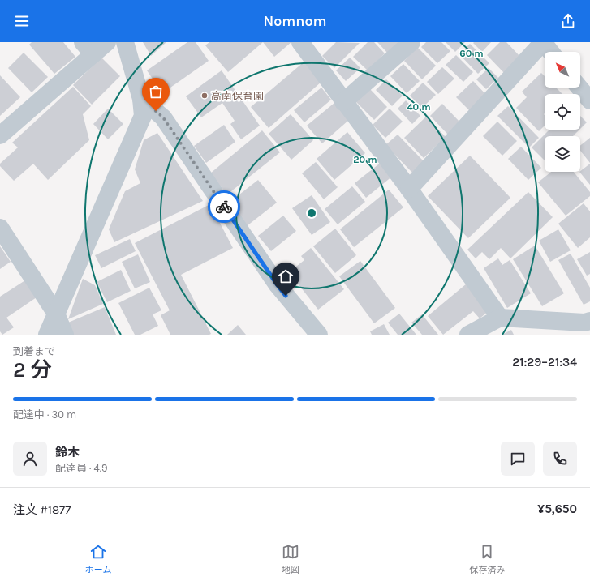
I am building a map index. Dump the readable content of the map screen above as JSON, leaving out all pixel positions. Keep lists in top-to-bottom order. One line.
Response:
{"places":["高南保育園"],"north":"top left","page":{"header":"Nomnom","heading":["2 分","到着まで","21:29–21:34"],"panel":["鈴木","配達員 · 4.9","注文 #1877","¥5,650"],"bar":"配達中 · 30 m","tabs":["ホーム","地図","保存済み"]},"rings":["60 m","40 m","20 m"]}
